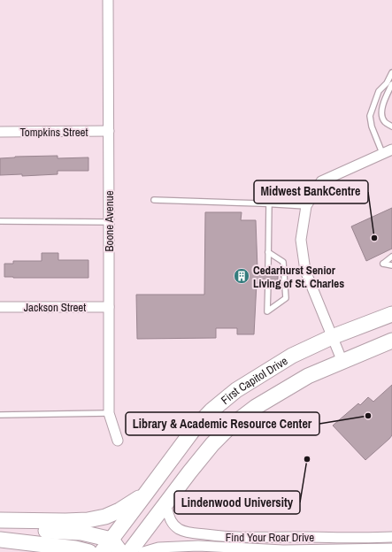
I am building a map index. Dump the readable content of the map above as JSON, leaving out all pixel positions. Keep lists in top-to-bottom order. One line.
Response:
{"streets":{"main road":["First Capitol Drive"],"street":["Tompkins Street","Boone Avenue","Jackson Street","Find Your Roar Drive"]},"crossings":[["Tompkins Street","Boone Avenue"],["Boone Avenue","Jackson Street"],["First Capitol Drive","Find Your Roar Drive"]],"places":{"other":["Midwest BankCentre","Library & Academic Resource Center","Lindenwood University"],"building":["Cedarhurst Senior Living of St. Charles"]}}
